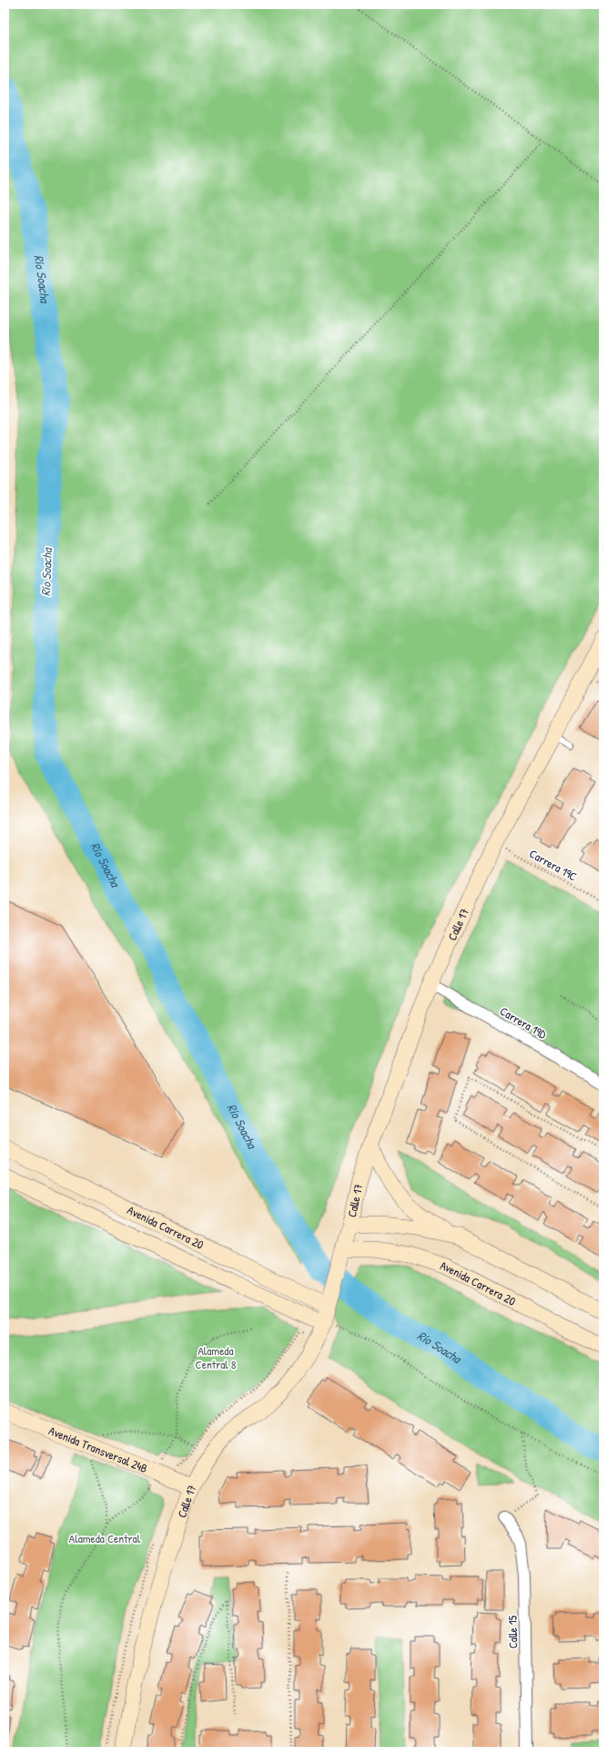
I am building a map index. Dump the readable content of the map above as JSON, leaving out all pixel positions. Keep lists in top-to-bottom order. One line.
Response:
{"streets":{"street":["Calle 17","Carrera 19D","Avenida Carrera 20","Avenida Transversal 24B","Calle 15"],"path":["Carrera 19C"]},"crossings":[["Carrera 19C","Calle 17"],["Calle 17","Carrera 19D"],["Calle 17","Avenida Carrera 20"],["Calle 17","Avenida Transversal 24B"]],"water":["Río Soacha"],"parks":["Alameda Central 8","Alameda Central"]}
